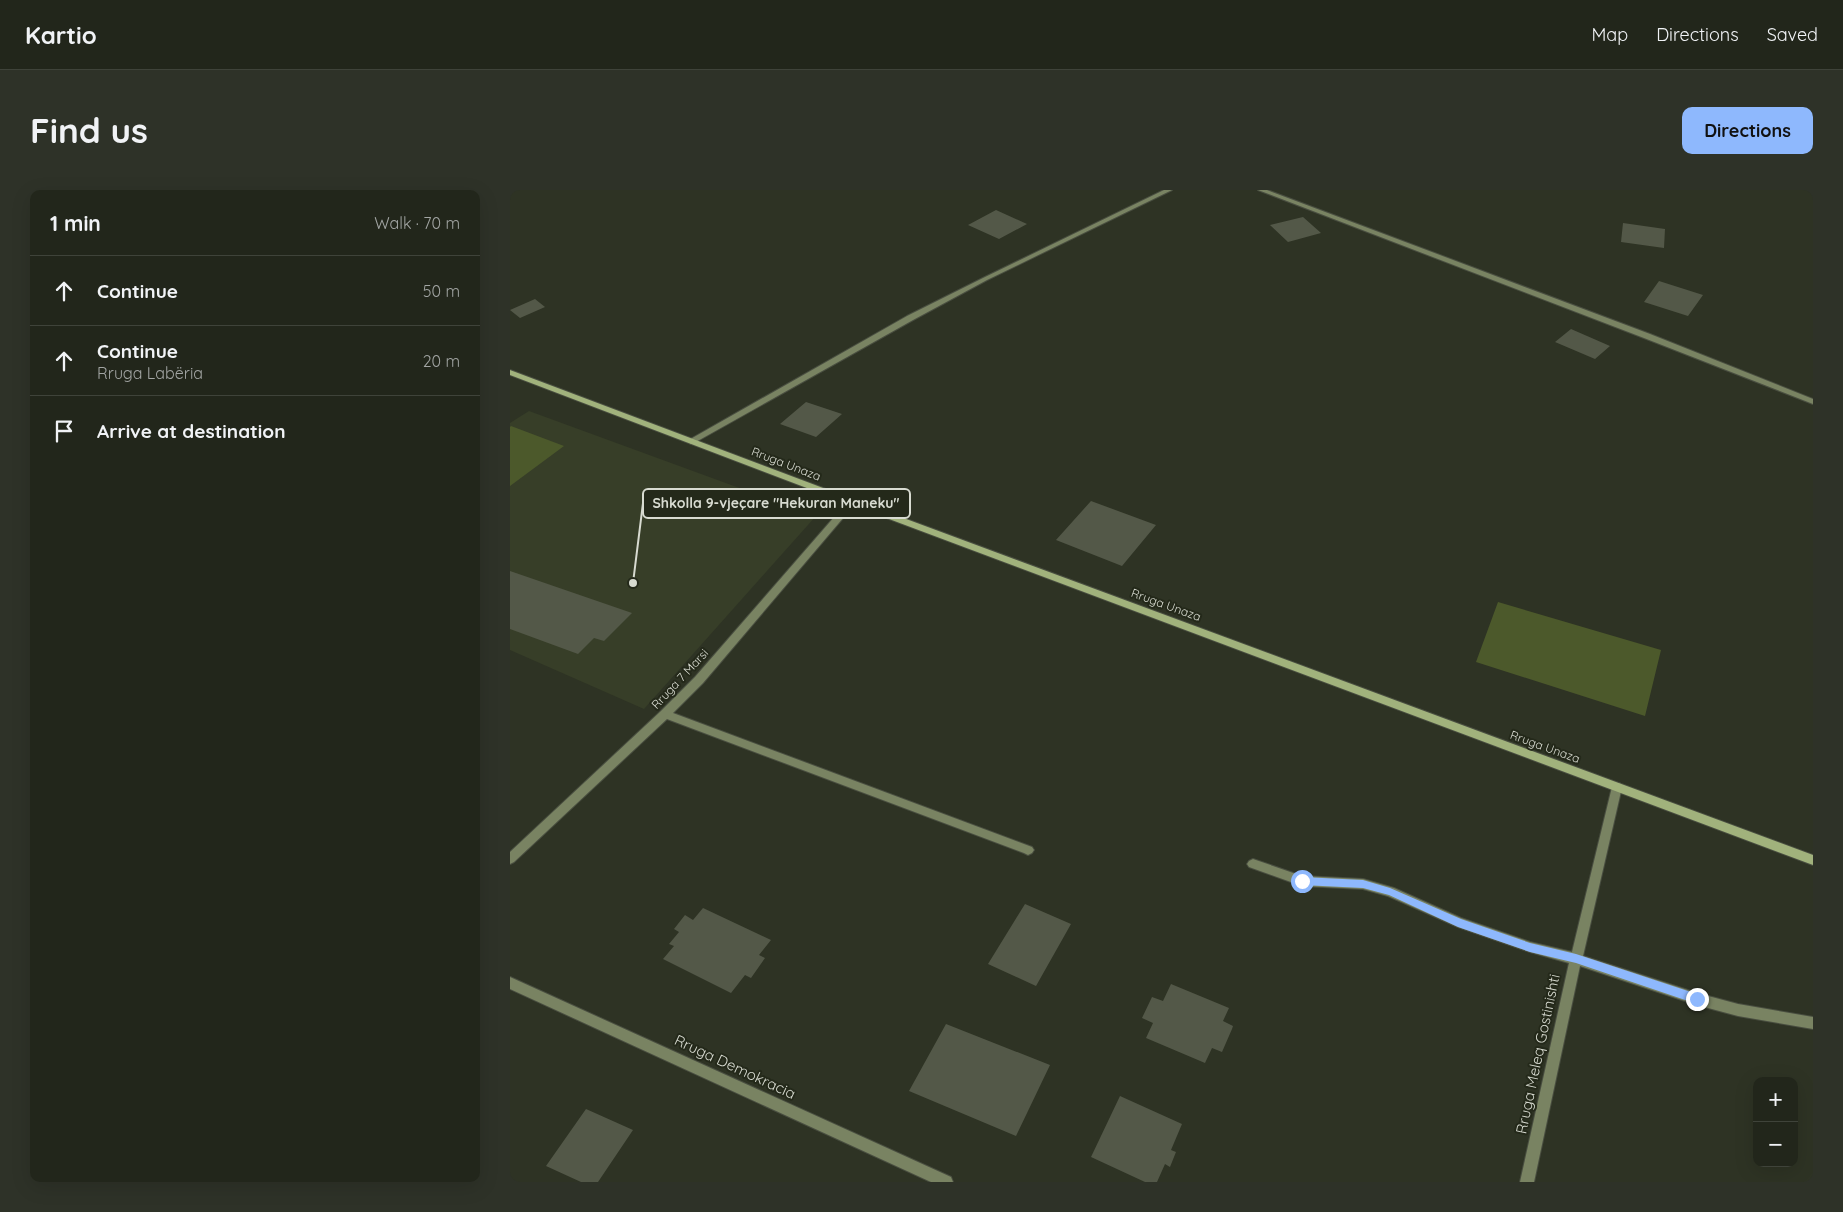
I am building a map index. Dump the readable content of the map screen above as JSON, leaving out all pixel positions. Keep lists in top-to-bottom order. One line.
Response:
{"streets":{"main road":["Rruga Unaza"],"street":["Rruga 7 Marsi","Rruga Meleq Gostinishti","Rruga Demokracia"]},"crossings":[["Rruga Unaza","Rruga 7 Marsi"],["Rruga Unaza","Rruga Meleq Gostinishti"]],"places":["Shkolla 9-vjeçare \"Hekuran Maneku\""],"page":{"header":"Kartio","nav":["Map","Directions","Saved"],"buttons":"Directions","title":"Find us","heading":["1 min","Walk · 70 m"],"list":[["Continue","50 m"],["Continue","Rruga Labëria","20 m"],"Arrive at destination"],"map_buttons":["+","−"]}}
